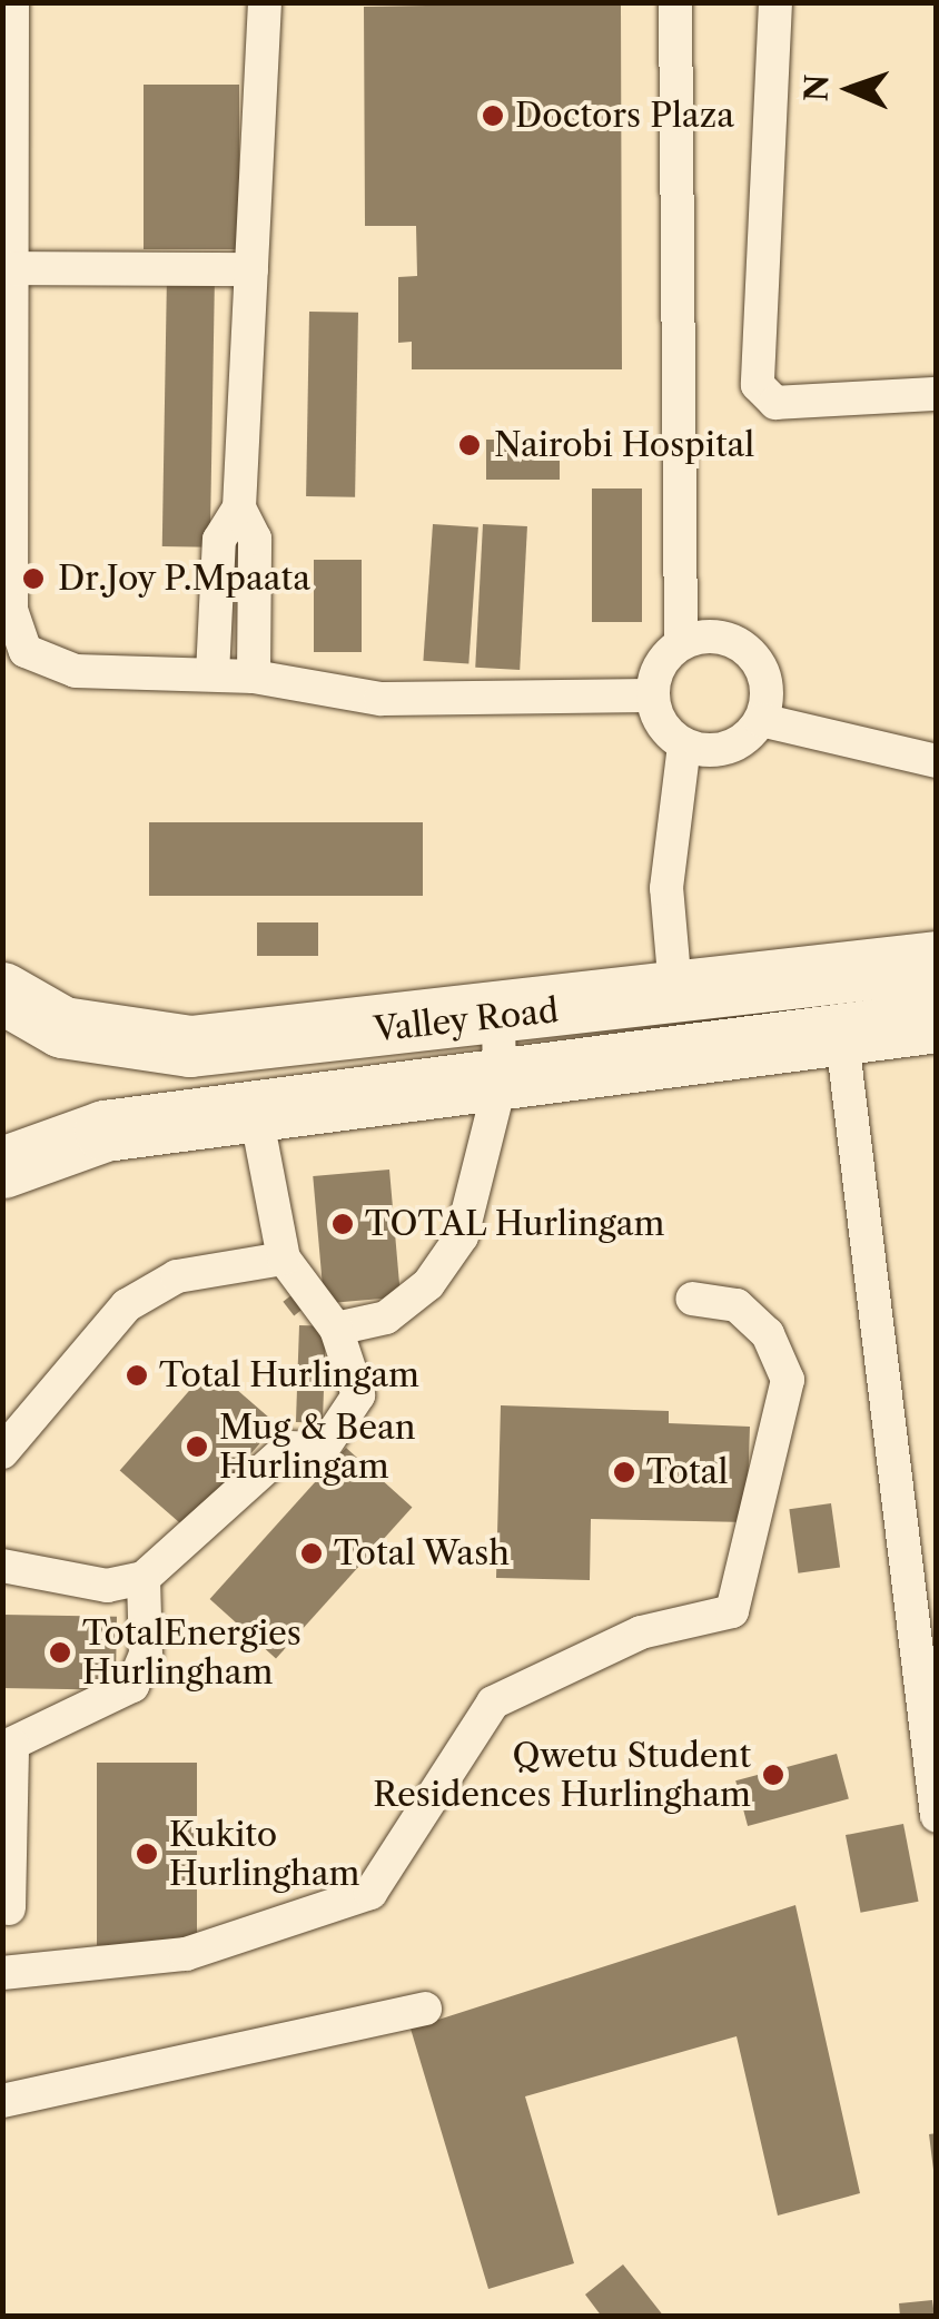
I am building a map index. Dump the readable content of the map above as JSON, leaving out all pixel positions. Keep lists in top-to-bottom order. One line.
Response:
{"streets":{"main road":["Valley Road"]},"places":["Doctors Plaza","Nairobi Hospital","Dr.Joy P.Mpaata","TOTAL Hurlingam","Total Hurlingam","Mug & Bean Hurlingam","Total","Total Wash","TotalEnergies Hurlingham","Qwetu Student Residences Hurlingham","Kukito Hurlingham"],"north":"left"}
